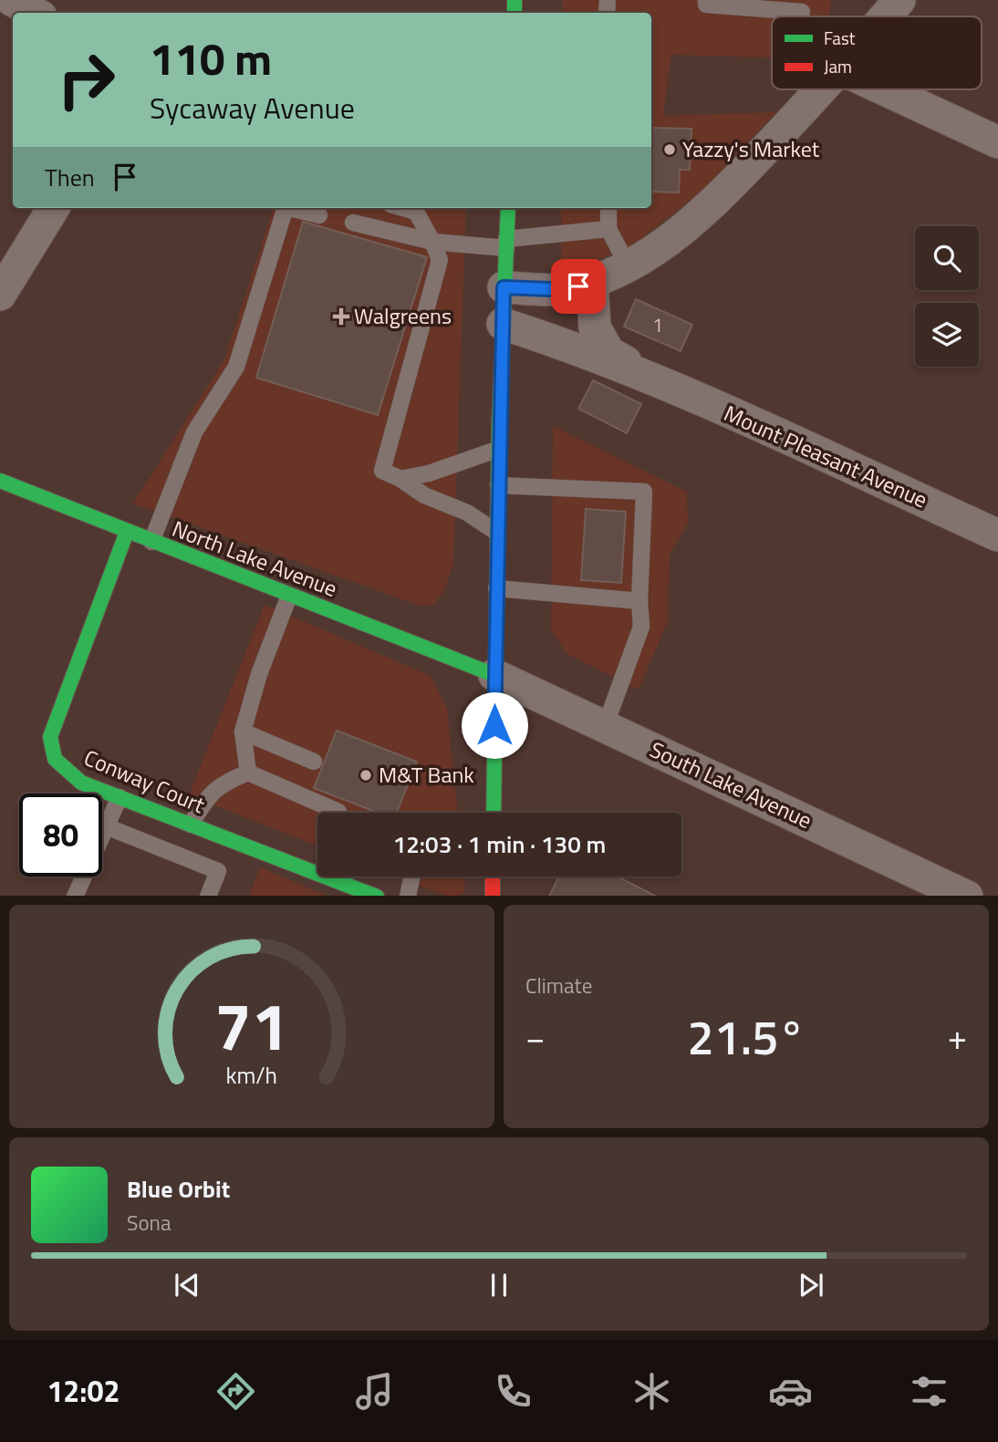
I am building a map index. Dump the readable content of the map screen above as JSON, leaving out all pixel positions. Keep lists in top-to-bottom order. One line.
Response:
{"streets":{"main road":["North Lake Avenue","Conway Court"],"street":["Mount Pleasant Avenue","South Lake Avenue"]},"crossings":[["North Lake Avenue","Conway Court"],["North Lake Avenue","South Lake Avenue"]],"places":{"other":["Yazzy's Market","M&T Bank"],"health":["Walgreens"]},"house_numbers":["1"],"legend":["Fast","Jam"],"page":{"turn":["110 m","Sycaway Avenue"],"then":"Then","limit":"80","trip":"12:03 · 1 min · 130 m","tile":"Climate","heat":["−","21.5°","+"],"song":["Blue Orbit","Sona"],"tabs":"12:02","gauge":["71","km/h"]}}
